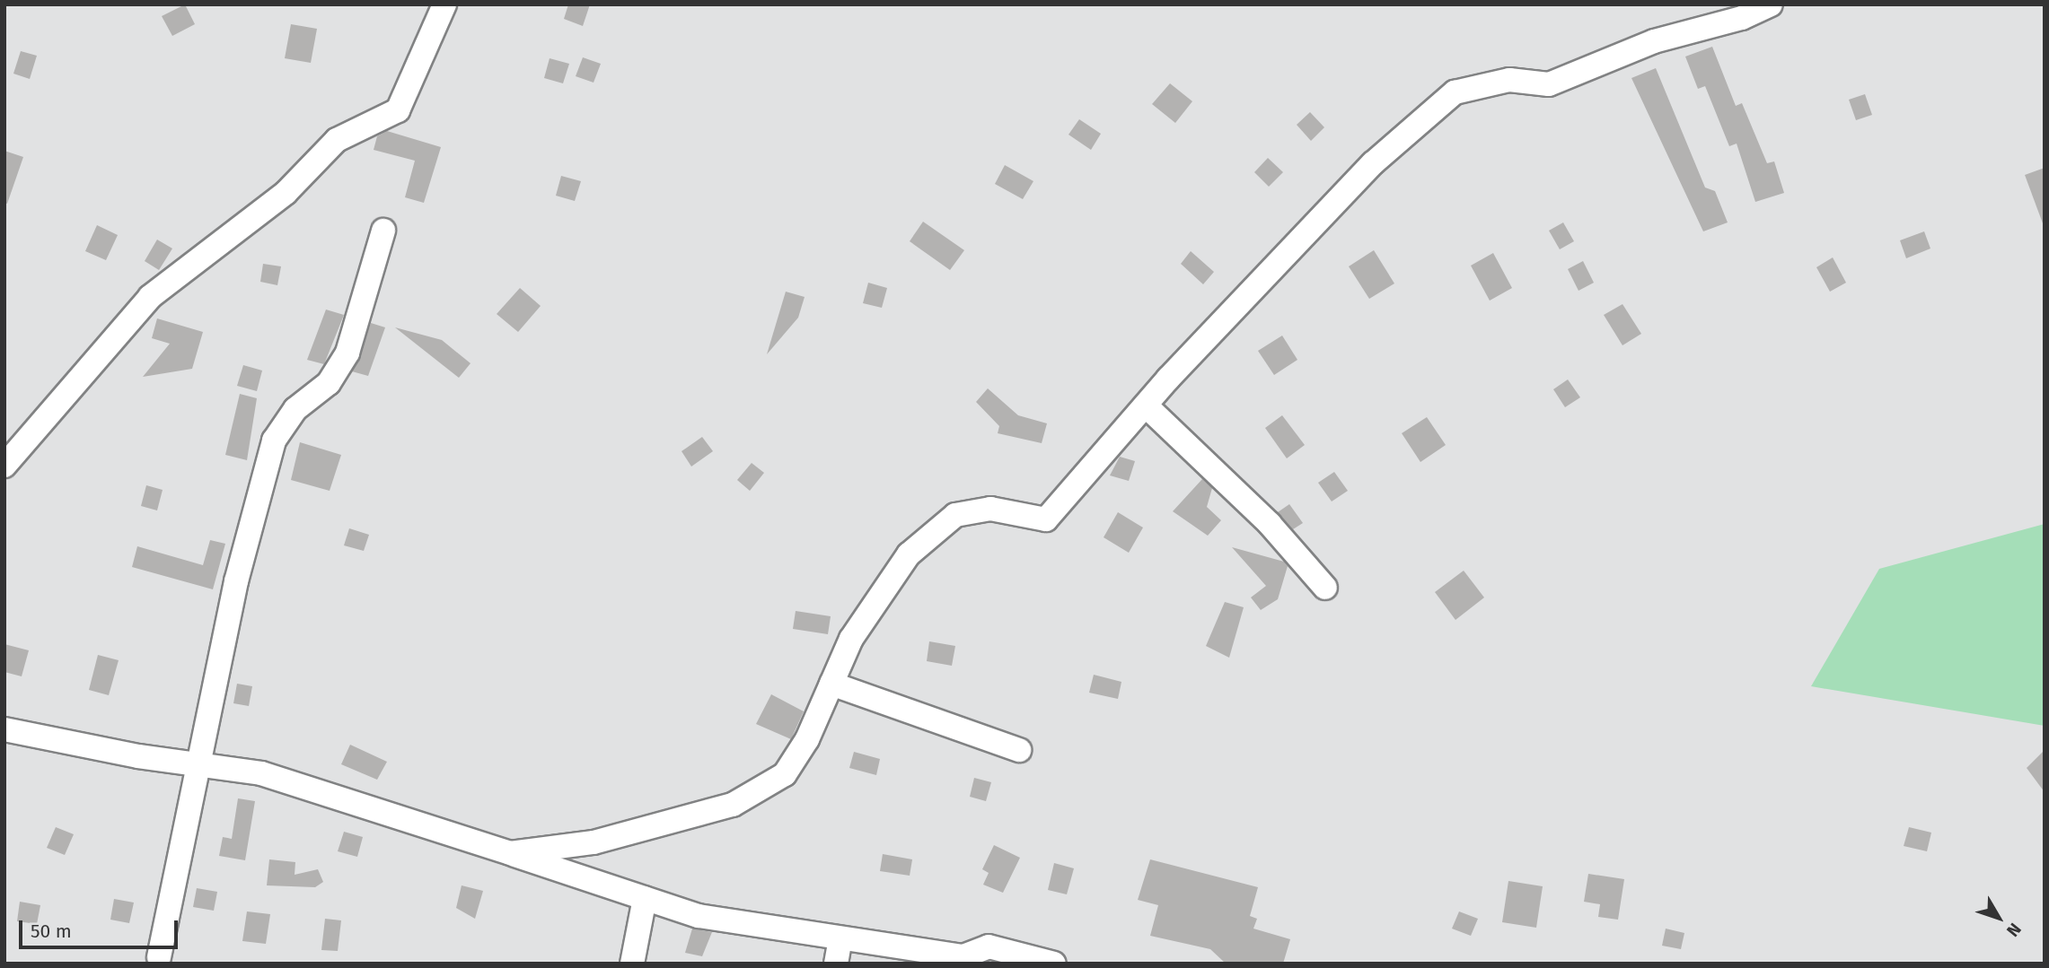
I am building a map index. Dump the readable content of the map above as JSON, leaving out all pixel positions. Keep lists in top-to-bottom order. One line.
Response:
{"scale_bar":"50 m","north":"bottom right"}
